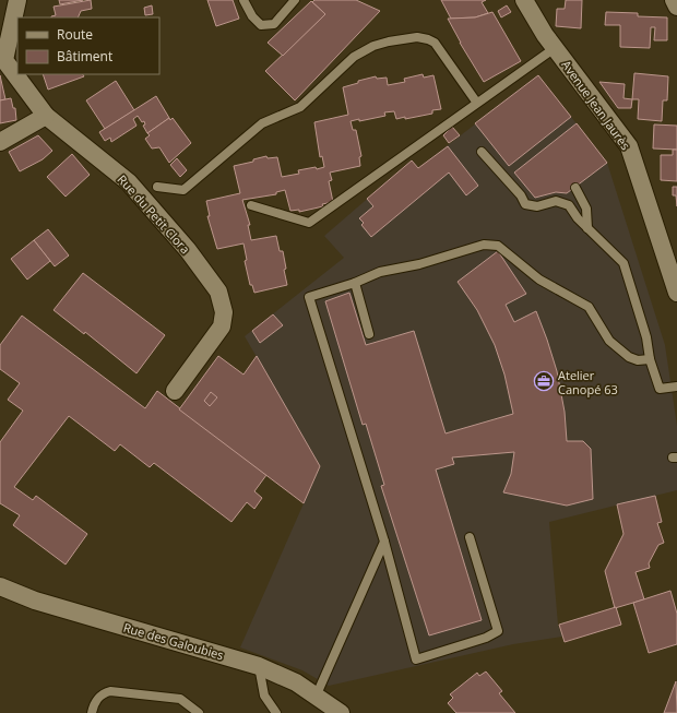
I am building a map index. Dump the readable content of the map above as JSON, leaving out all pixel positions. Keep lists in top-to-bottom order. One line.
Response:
{"streets":{"street":["Avenue Jean Jaurès","Rue du Petit Clora","Rue des Galoubies"]},"places":{"office":["Atelier Canopé 63"]},"legend":["Route","Bâtiment"]}
